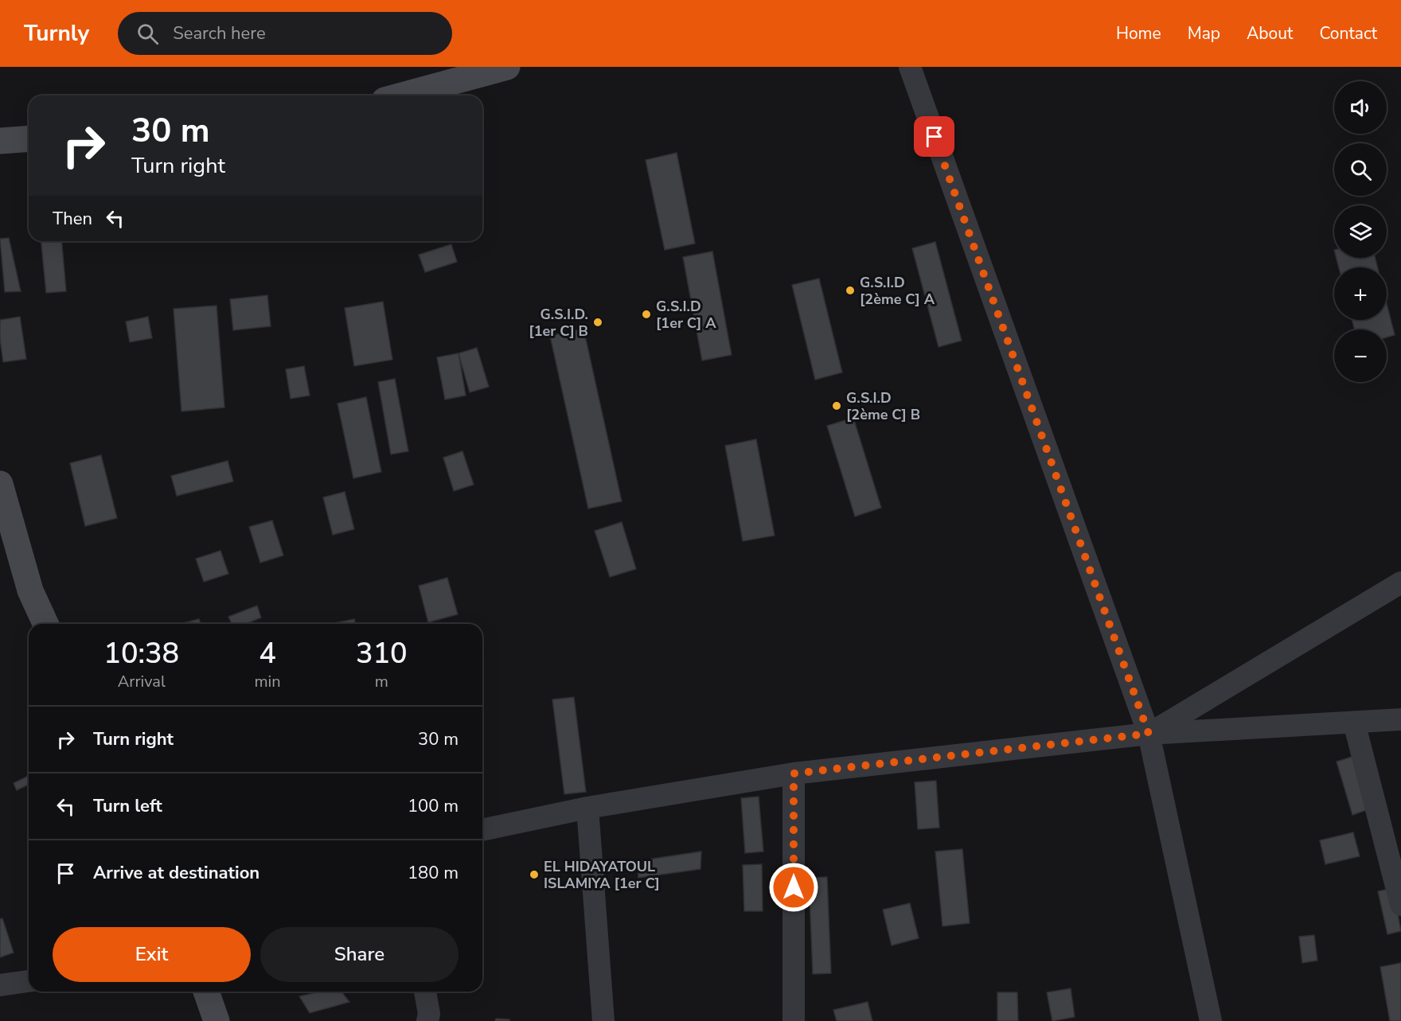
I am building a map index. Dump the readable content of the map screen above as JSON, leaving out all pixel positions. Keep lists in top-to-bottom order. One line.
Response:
{"places":["G.S.I.D [2ème C] A","G.S.I.D [1er C] A","G.S.I.D. [1er C] B","G.S.I.D [2ème C] B","EL HIDAYATOUL ISLAMIYA [1er C]"],"page":{"header":"Turnly","search":"Search here","nav":["Home","Map","About","Contact"],"map_buttons":["+","−"],"turn":["30 m","Turn right"],"then":"Then","eta":["10:38","Arrival","4","min","310","m"],"list":[{"name":"Turn right","value":"30 m"},{"name":"Turn left","value":"100 m"},{"name":"Arrive at destination","value":"180 m"}],"buttons":["Exit","Share"]}}
